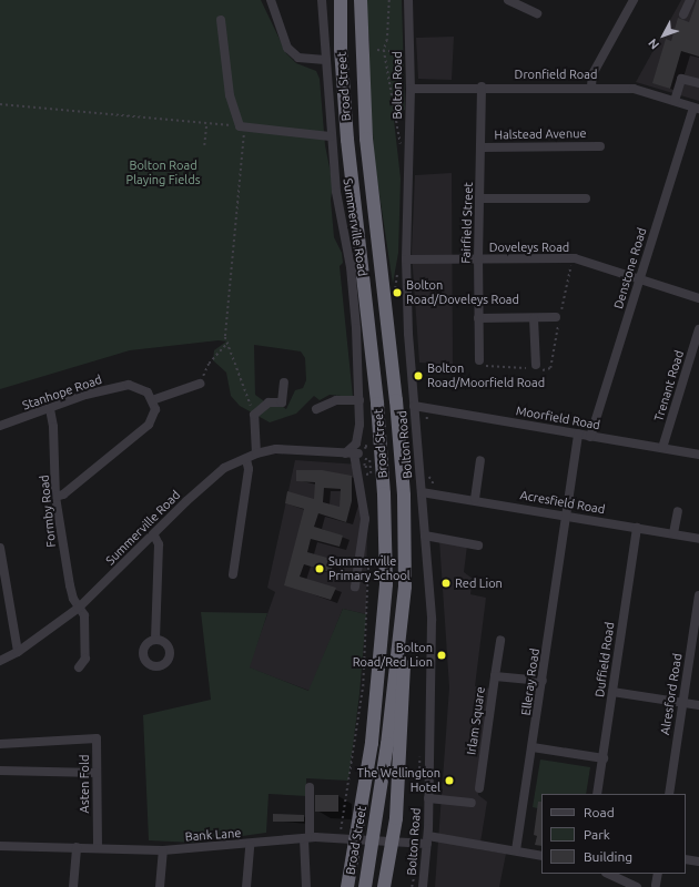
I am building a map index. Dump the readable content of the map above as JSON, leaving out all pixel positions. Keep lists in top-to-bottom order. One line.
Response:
{"streets":{"highway":["Broad Street"],"street":["Dronfield Road","Bolton Road","Halstead Avenue","Fairfield Street","Summerville Road","Doveleys Road","Denstone Road","Trenant Road","Stanhope Road","Moorfield Road","Acresfield Road","Formby Road","Duffield Road","Elleray Road","Alresford Road","Irlam Square","Asten Fold","Bank Lane"]},"crossings":[["Dronfield Road","Bolton Road"],["Dronfield Road","Fairfield Street"],["Dronfield Road","Denstone Road"],["Bolton Road","Doveleys Road"],["Bolton Road","Moorfield Road"],["Bolton Road","Acresfield Road"],["Bolton Road","Bank Lane"],["Halstead Avenue","Fairfield Street"],["Fairfield Street","Doveleys Road"],["Summerville Road","Formby Road"],["Doveleys Road","Denstone Road"],["Denstone Road","Moorfield Road"],["Trenant Road","Moorfield Road"],["Stanhope Road","Formby Road"],["Moorfield Road","Elleray Road"],["Acresfield Road","Duffield Road"],["Acresfield Road","Elleray Road"],["Elleray Road","Irlam Square"],["Elleray Road","Bank Lane"],["Asten Fold","Bank Lane"]],"parks":["Bolton Road Playing Fields"],"places":["Bolton Road/Doveleys Road","Bolton Road/Moorfield Road","Summerville Primary School","Red Lion","Bolton Road/Red Lion","The Wellington Hotel"],"legend":["Road","Park","Building"],"north":"bottom left"}
